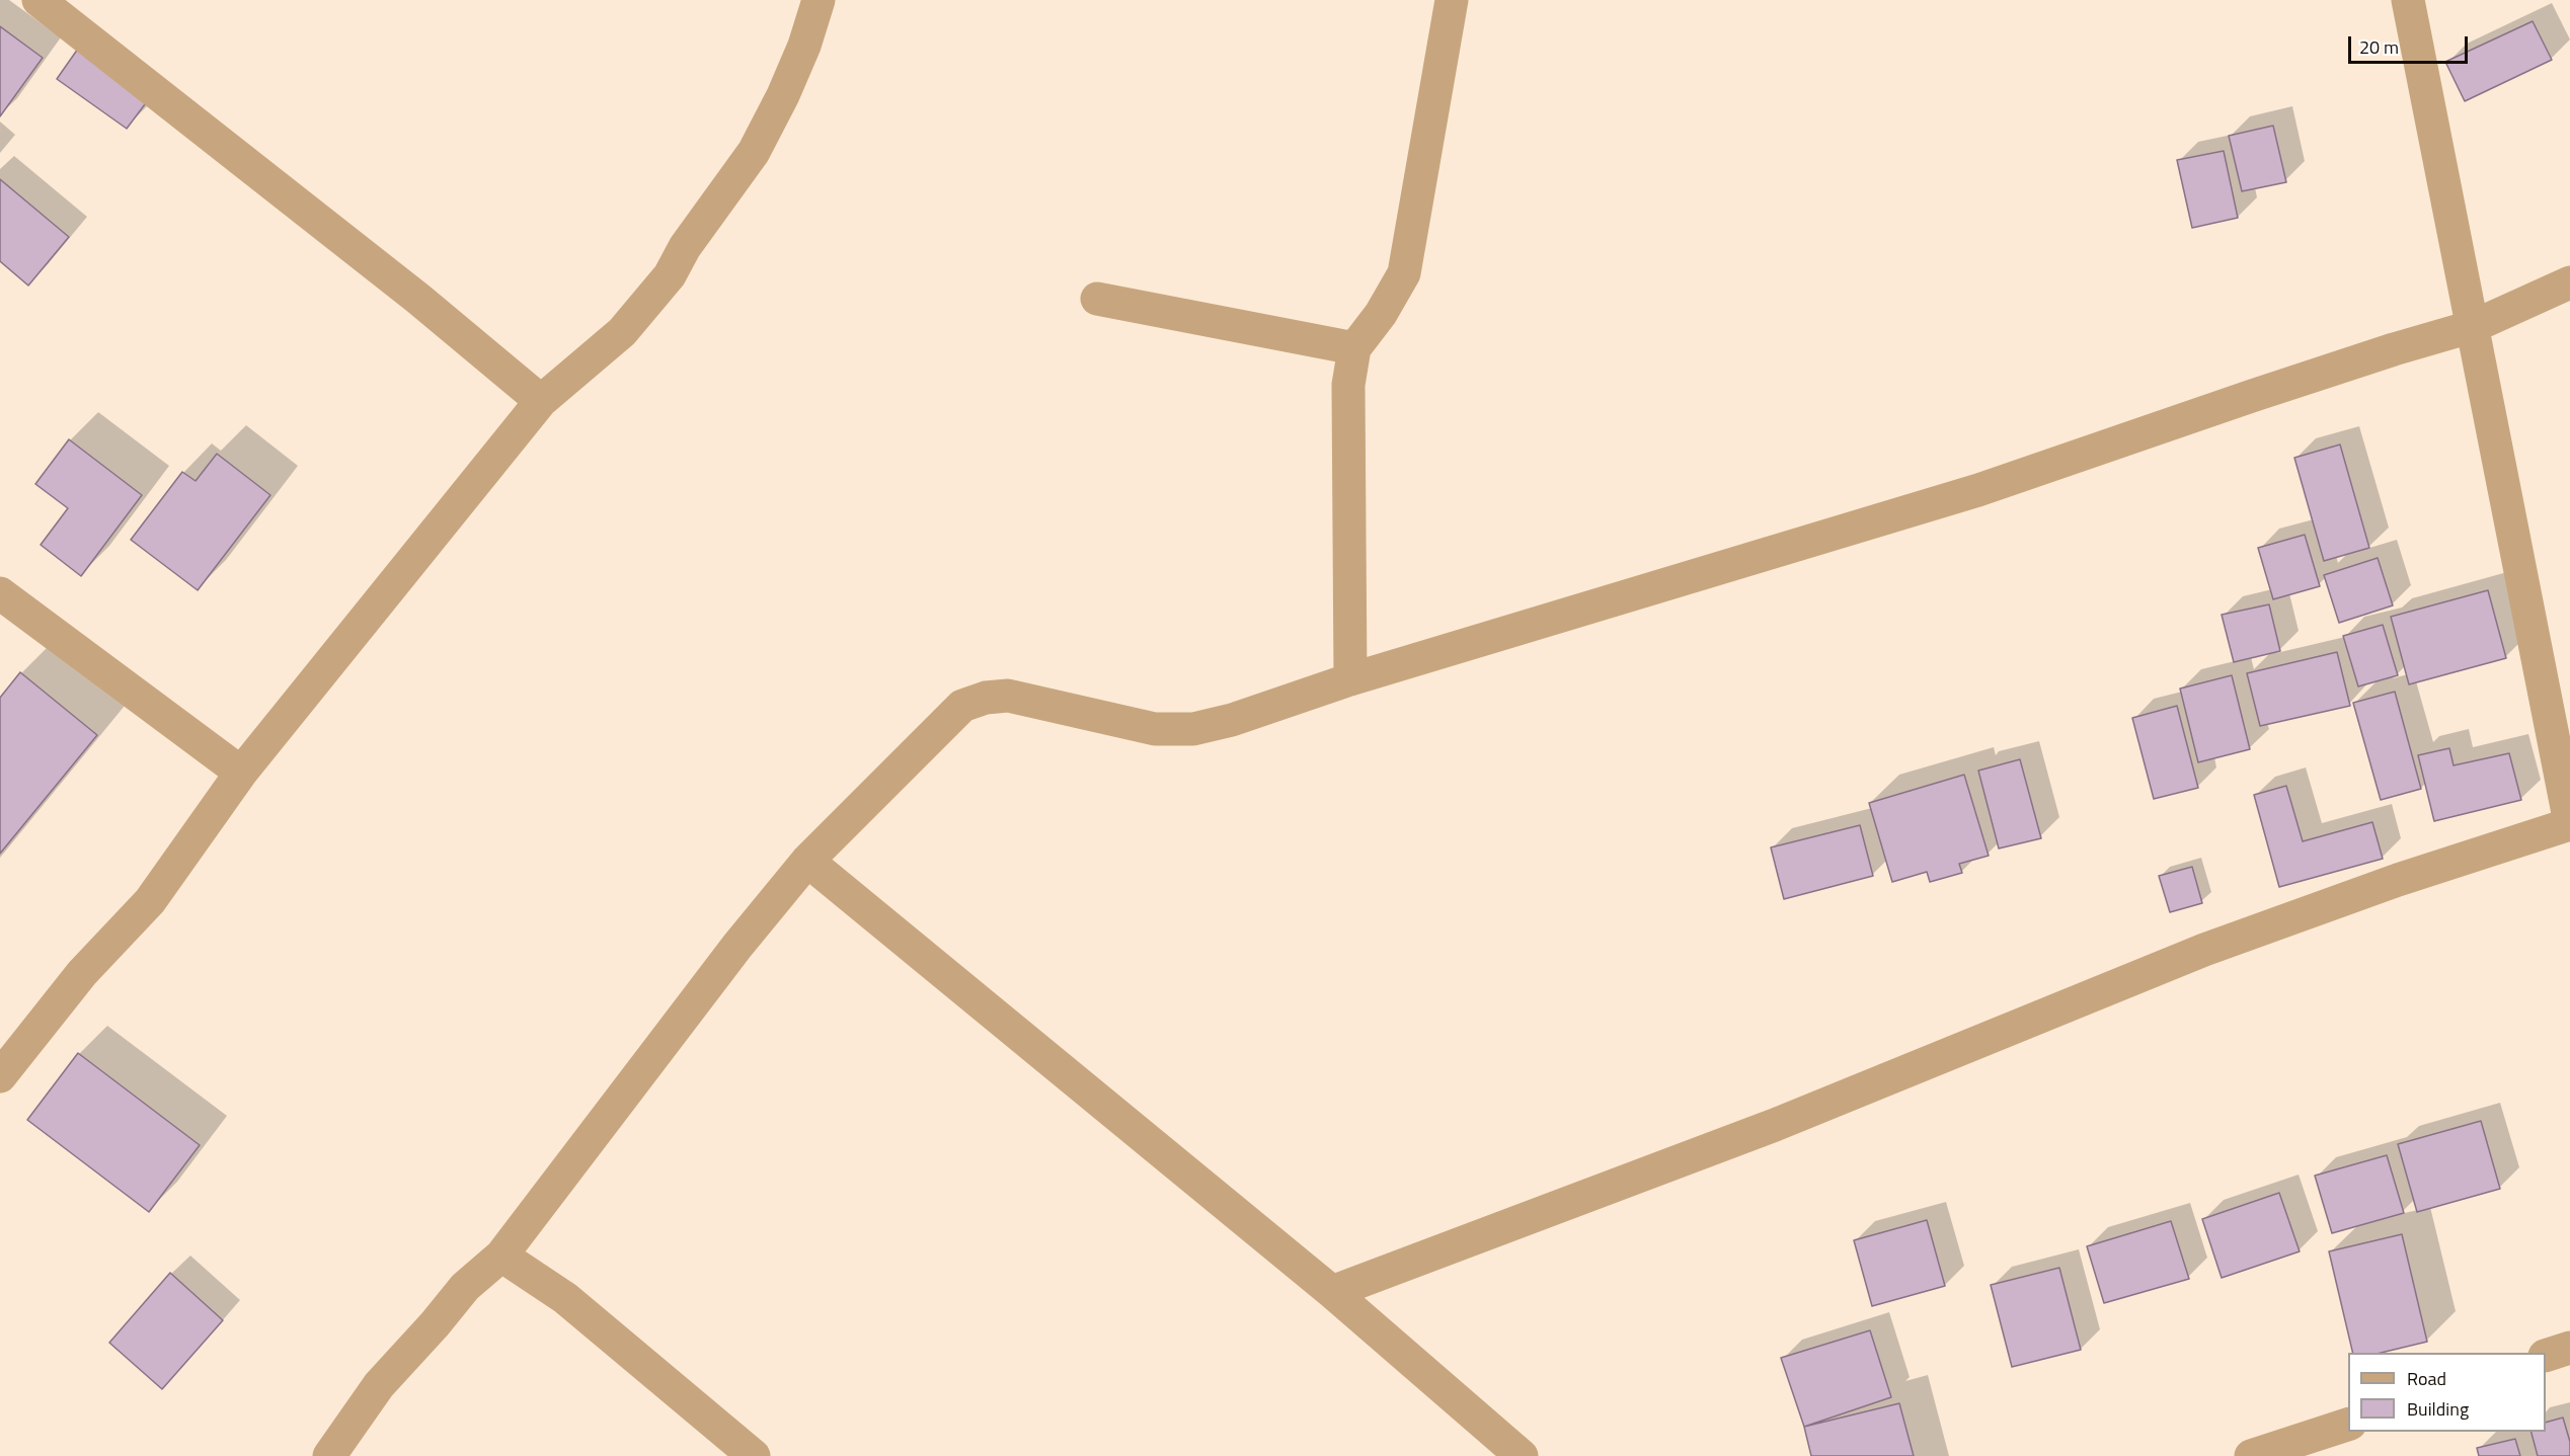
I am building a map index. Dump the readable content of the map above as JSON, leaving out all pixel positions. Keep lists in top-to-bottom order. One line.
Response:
{"legend":["Road","Building"],"scale_bar":"20 m"}
